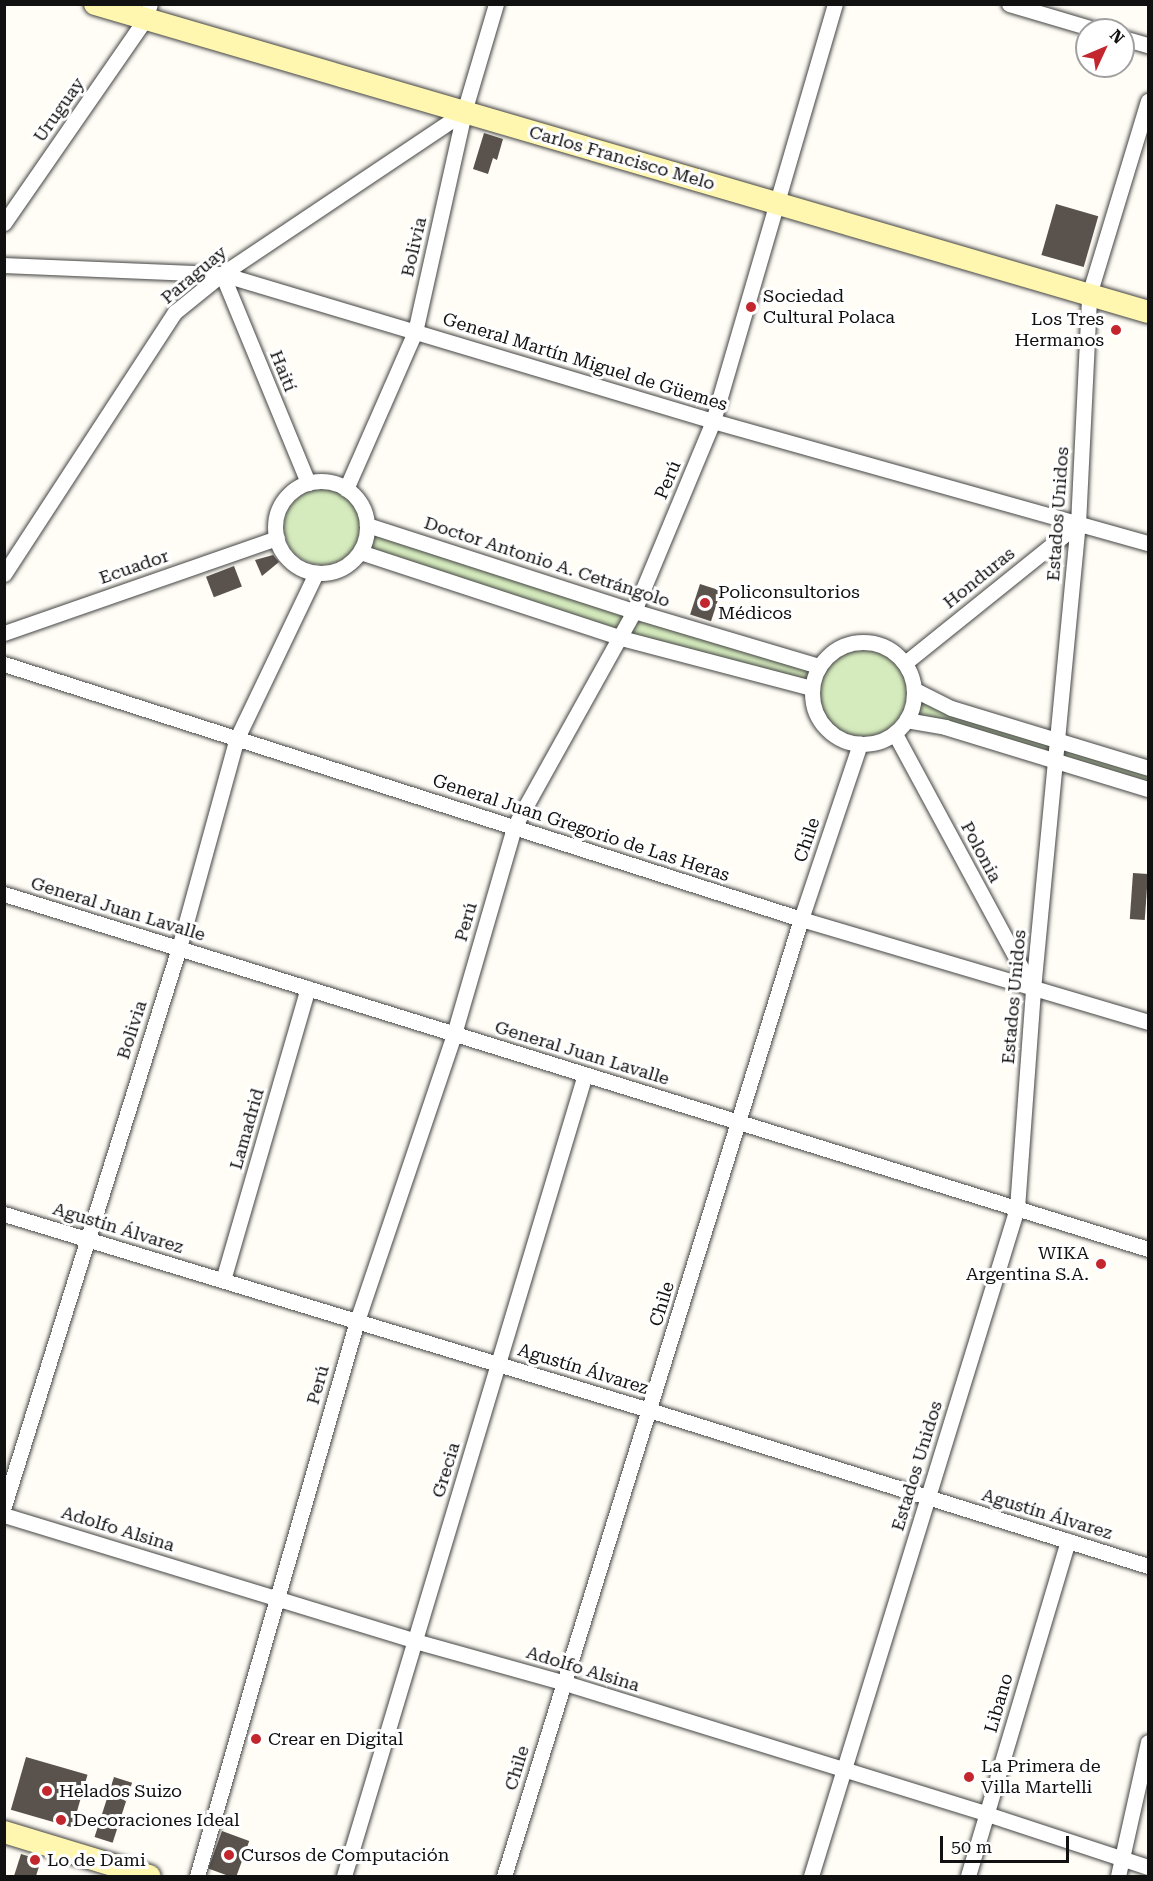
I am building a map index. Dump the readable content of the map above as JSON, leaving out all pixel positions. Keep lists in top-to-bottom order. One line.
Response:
{"streets":{"street":["Uruguay","Carlos Francisco Melo","Bolivia","Paraguay","General Martín Miguel de Güemes","Haití","Perú","Estados Unidos","Doctor Antonio A. Cetrángolo","Ecuador","Honduras","General Juan Gregorio de Las Heras","Chile","Polonia","General Juan Lavalle","Lamadrid","Agustín Álvarez","Grecia","Adolfo Alsina","Libano"]},"crossings":[["Uruguay","Carlos Francisco Melo"],["Carlos Francisco Melo","Bolivia"],["Carlos Francisco Melo","Paraguay"],["Carlos Francisco Melo","Perú"],["Carlos Francisco Melo","Estados Unidos"],["Bolivia","Paraguay"],["Bolivia","General Martín Miguel de Güemes"],["Bolivia","Haití"],["Bolivia","Doctor Antonio A. Cetrángolo"],["Bolivia","Ecuador"],["Bolivia","General Juan Gregorio de Las Heras"],["Bolivia","General Juan Lavalle"],["Bolivia","Agustín Álvarez"],["Paraguay","General Martín Miguel de Güemes"],["Paraguay","Haití"],["General Martín Miguel de Güemes","Haití"],["General Martín Miguel de Güemes","Perú"],["General Martín Miguel de Güemes","Estados Unidos"],["General Martín Miguel de Güemes","Honduras"],["Haití","Doctor Antonio A. Cetrángolo"],["Haití","Ecuador"],["Perú","Doctor Antonio A. Cetrángolo"],["Perú","General Juan Gregorio de Las Heras"],["Perú","General Juan Lavalle"],["Perú","Agustín Álvarez"],["Perú","Adolfo Alsina"],["Estados Unidos","Honduras"],["Estados Unidos","General Juan Gregorio de Las Heras"],["Estados Unidos","Polonia"],["Estados Unidos","General Juan Lavalle"],["Estados Unidos","Agustín Álvarez"],["Estados Unidos","Adolfo Alsina"],["Doctor Antonio A. Cetrángolo","Ecuador"],["Doctor Antonio A. Cetrángolo","Honduras"],["Doctor Antonio A. Cetrángolo","Chile"],["Doctor Antonio A. Cetrángolo","Polonia"],["Honduras","Chile"],["Honduras","Polonia"],["General Juan Gregorio de Las Heras","Chile"],["General Juan Gregorio de Las Heras","Polonia"],["Chile","Polonia"],["Chile","General Juan Lavalle"],["Chile","Agustín Álvarez"],["Chile","Adolfo Alsina"],["General Juan Lavalle","Lamadrid"],["General Juan Lavalle","Grecia"],["Lamadrid","Agustín Álvarez"],["Agustín Álvarez","Grecia"],["Agustín Álvarez","Libano"],["Grecia","Adolfo Alsina"],["Adolfo Alsina","Libano"]],"places":["Sociedad Cultural Polaca","Los Tres Hermanos","Policonsultorios Médicos","WIKA Argentina S.A.","Crear en Digital","La Primera de Villa Martelli","Helados Suizo","Decoraciones Ideal","Cursos de Computación","Lo de Dami"],"scale_bar":"50 m","north":"top right"}
